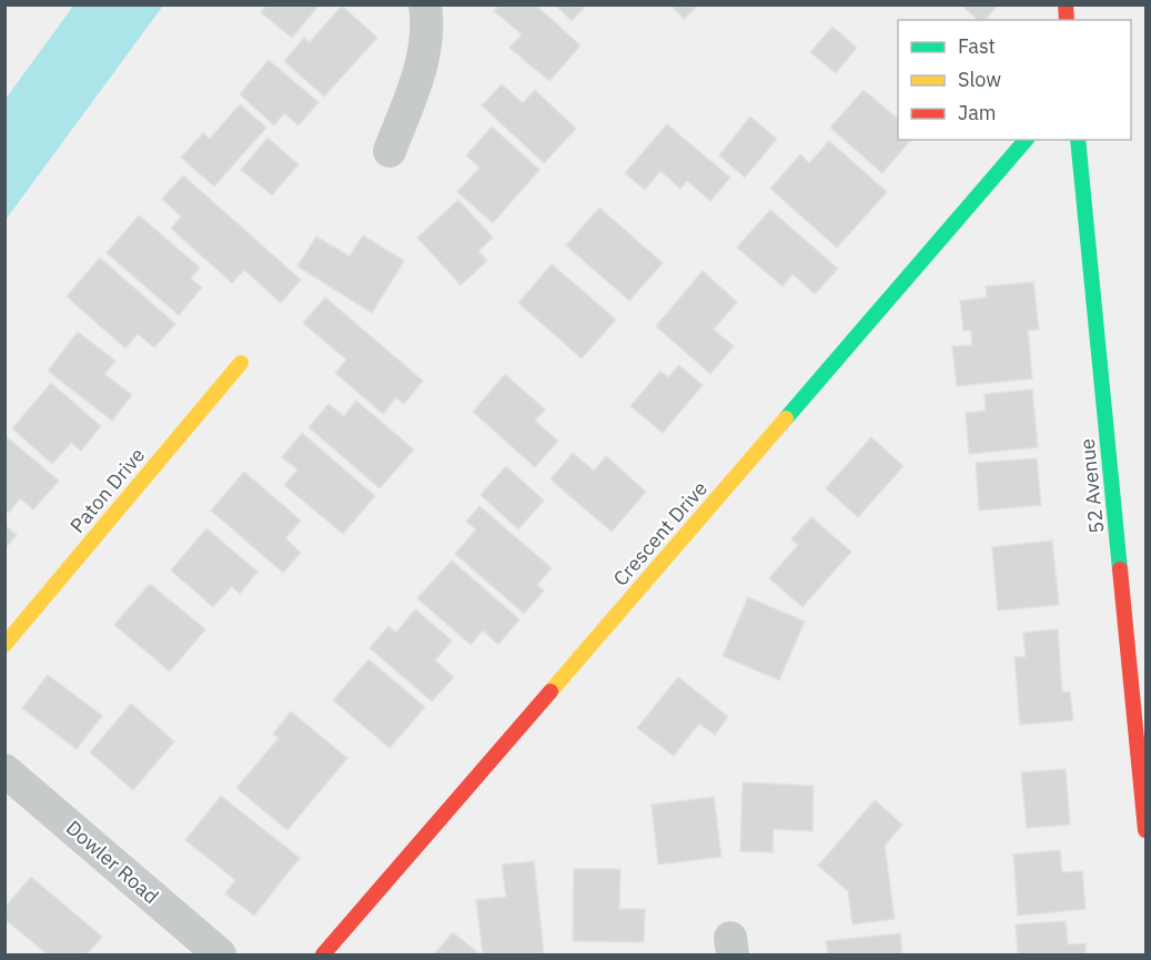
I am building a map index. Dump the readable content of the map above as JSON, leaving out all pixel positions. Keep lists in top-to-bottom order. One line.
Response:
{"streets":{"street":["52 Avenue","Paton Drive","Crescent Drive","Dowler Road"]},"legend":["Fast","Slow","Jam"]}
